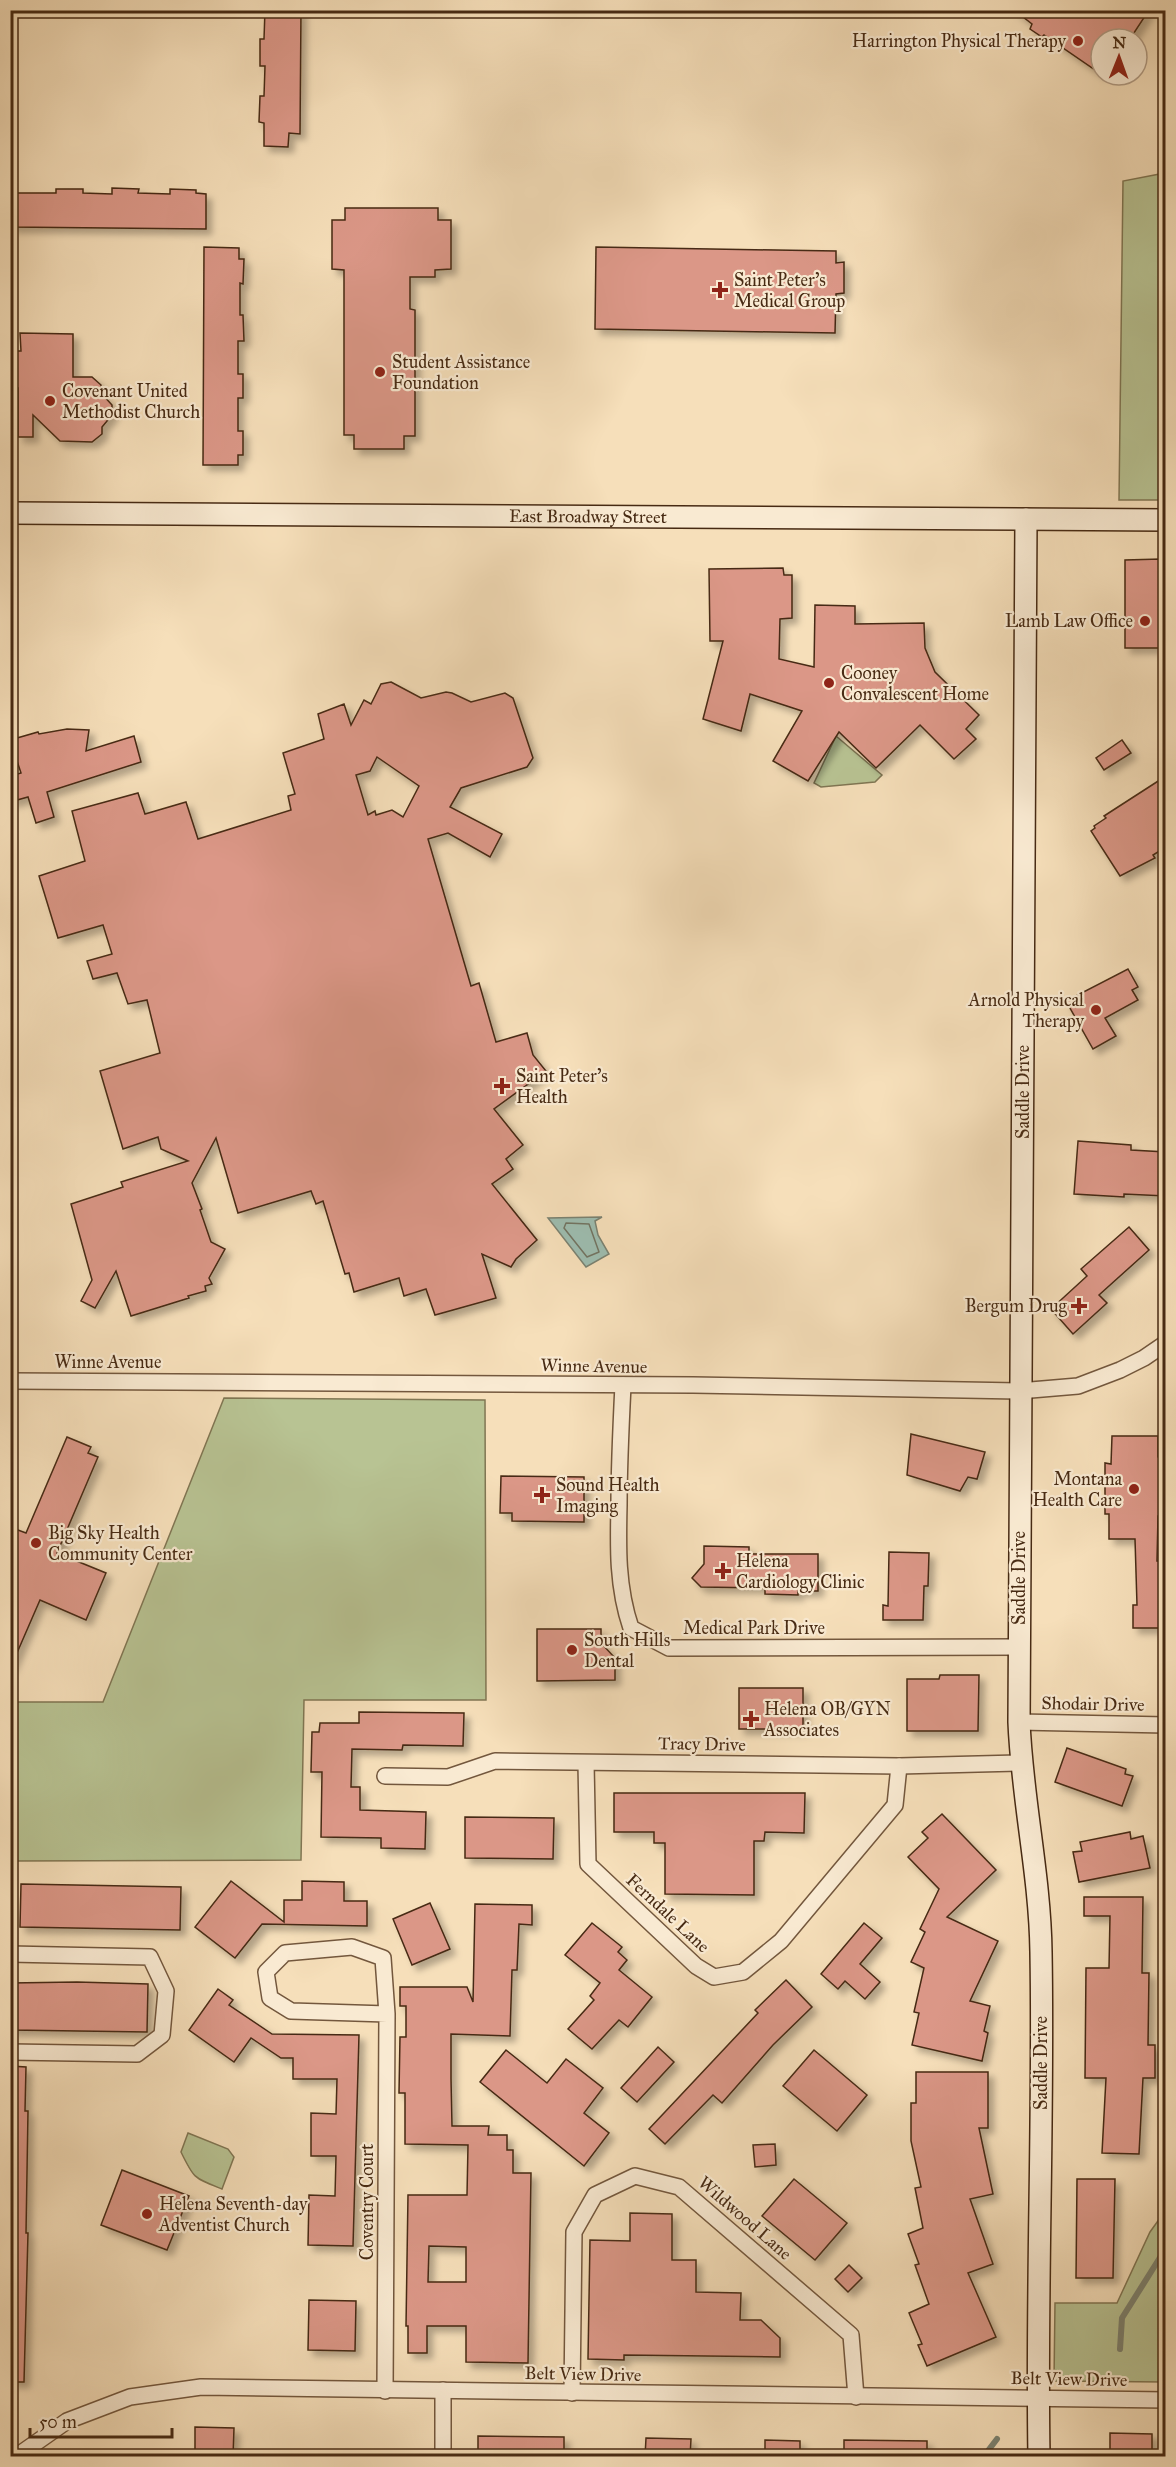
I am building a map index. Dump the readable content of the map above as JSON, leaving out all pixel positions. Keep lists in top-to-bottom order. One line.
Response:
{"streets":{"street":["East Broadway Street","Saddle Drive","Winne Avenue","Medical Park Drive","Shodair Drive","Tracy Drive","Ferndale Lane","Coventry Court","Wildwood Lane","Belt View Drive"]},"crossings":[["East Broadway Street","Saddle Drive"],["Saddle Drive","Winne Avenue"],["Saddle Drive","Medical Park Drive"],["Saddle Drive","Shodair Drive"],["Saddle Drive","Tracy Drive"],["Saddle Drive","Belt View Drive"],["Winne Avenue","Medical Park Drive"],["Tracy Drive","Ferndale Lane"],["Coventry Court","Belt View Drive"],["Wildwood Lane","Belt View Drive"]],"places":{"other":["Harrington Physical Therapy","Student Assistance Foundation","Covenant United Methodist Church","Lamb Law Office","Cooney Convalescent Home","Arnold Physical Therapy","Montana Health Care","Big Sky Health Community Center","South Hills Dental","Helena Seventh-day Adventist Church"],"health":["Saint Peter's Medical Group","Saint Peter's Health","Bergum Drug","Sound Health Imaging","Helena Cardiology Clinic","Helena OB/GYN Associates"]},"scale_bar":"50 m","north":"top"}
